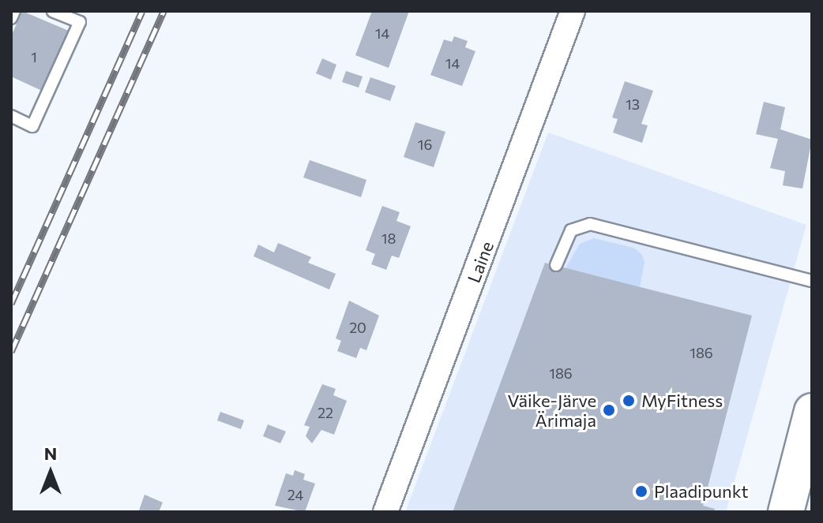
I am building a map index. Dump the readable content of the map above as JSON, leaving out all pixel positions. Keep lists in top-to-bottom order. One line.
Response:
{"streets":{"street":["Laine"]},"places":["MyFitness","Väike-Järve Ärimaja","Plaadipunkt"],"house_numbers":["14","1","14","13","16","18","20","186","186","22","24"],"north":"top"}
